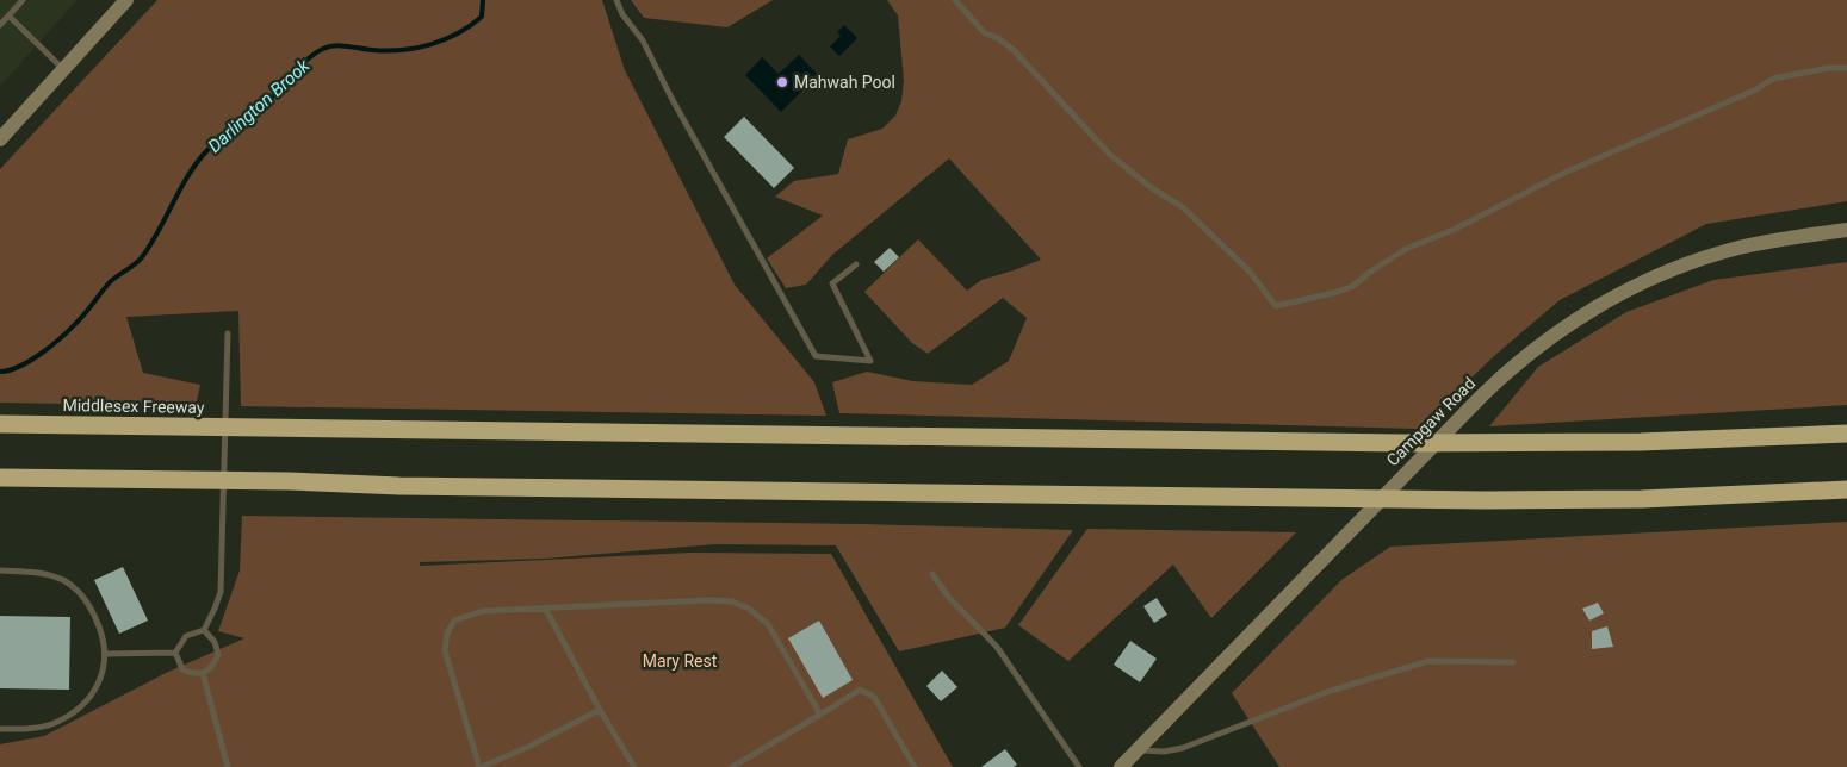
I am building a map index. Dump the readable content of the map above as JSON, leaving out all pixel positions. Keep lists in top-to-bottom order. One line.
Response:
{"streets":{"highway":["Middlesex Freeway"],"main road":["Campgaw Road"]},"water":["Darlington Brook"],"parks":["Mary Rest"],"places":["Mahwah Pool"]}
